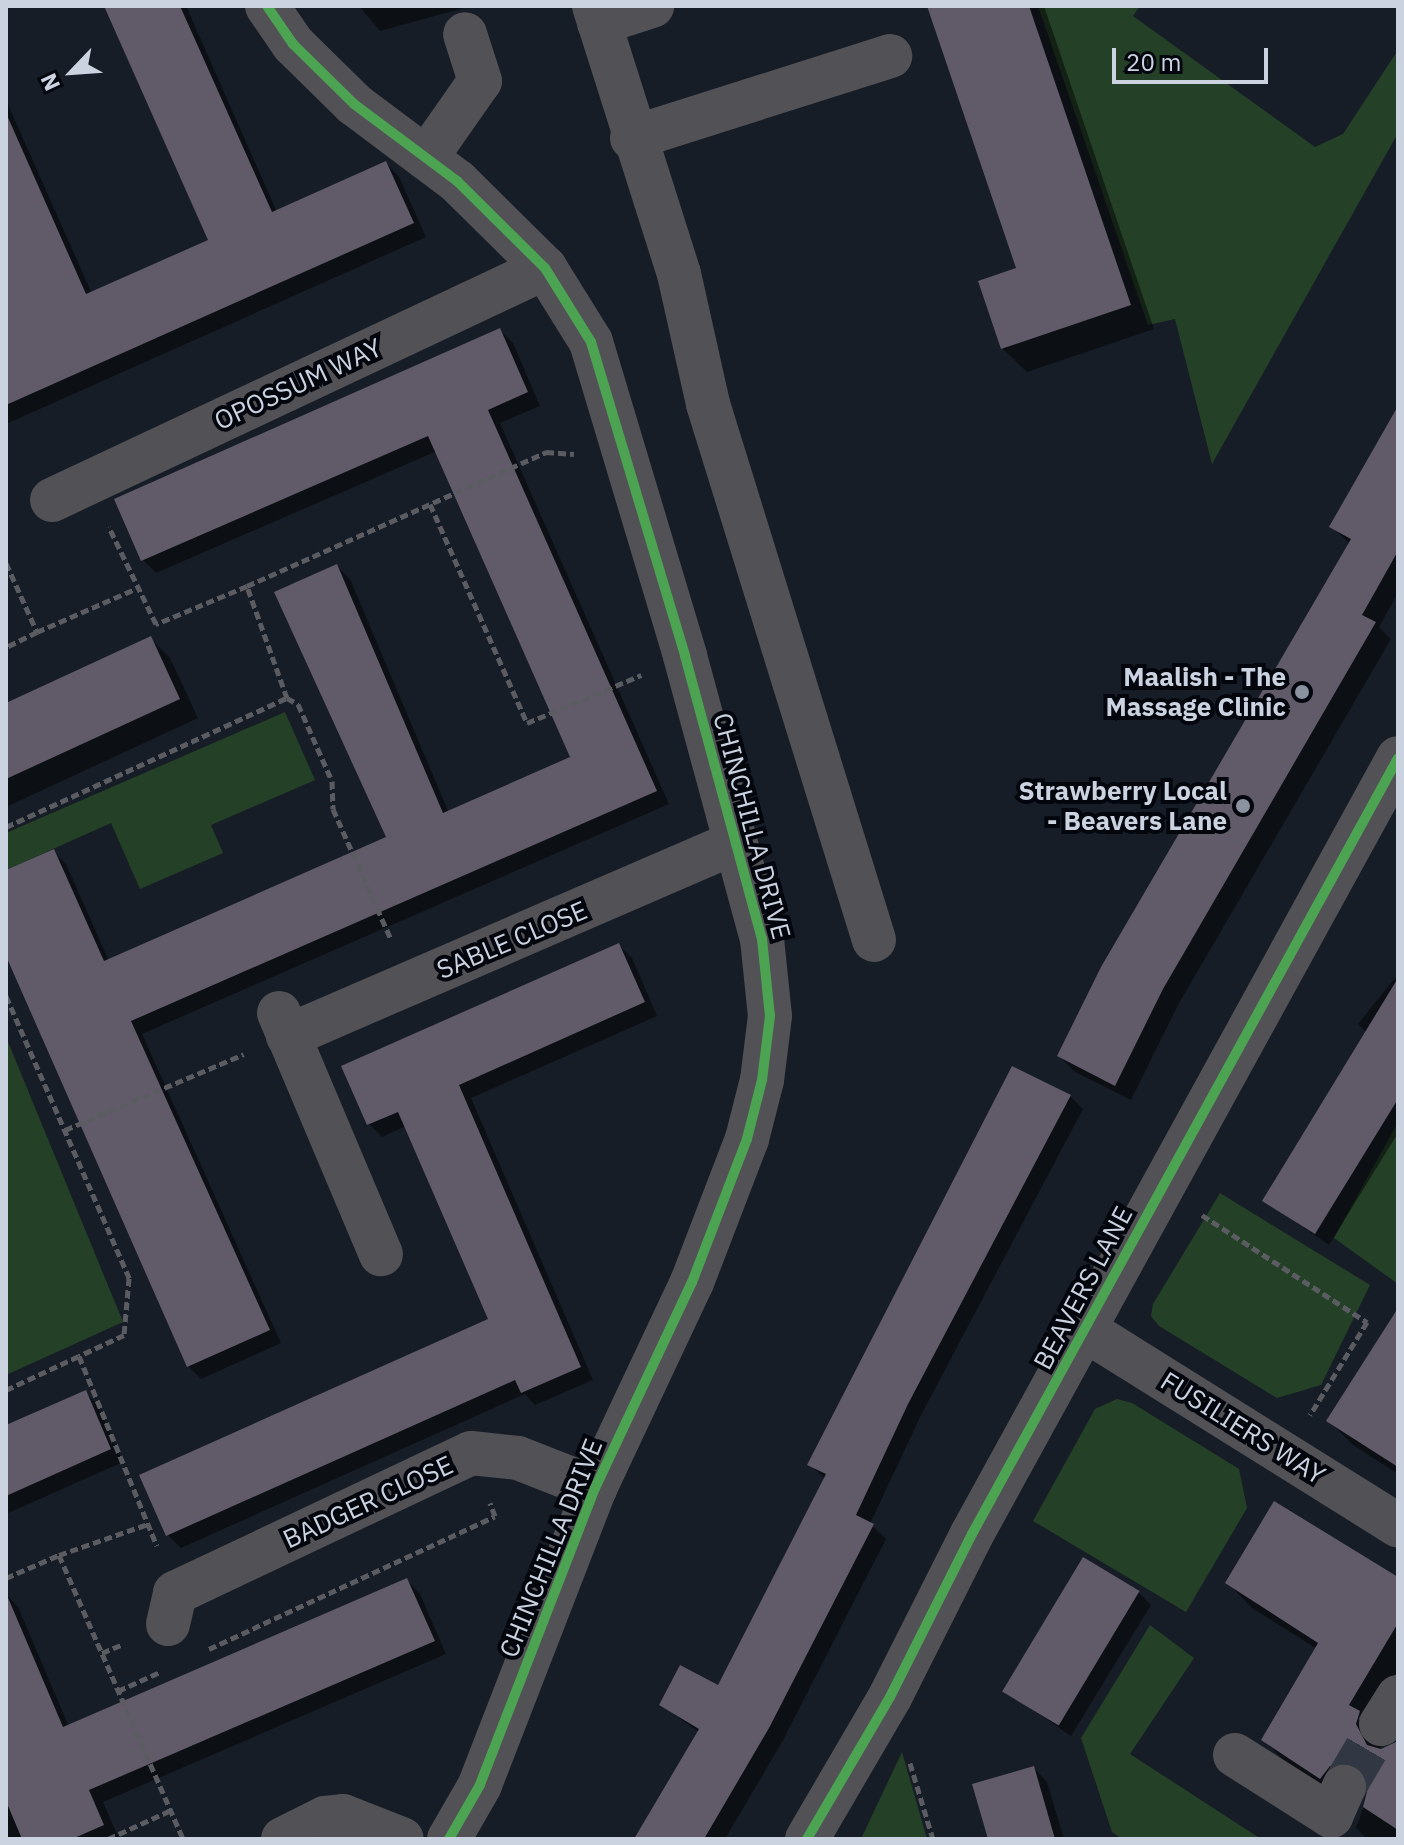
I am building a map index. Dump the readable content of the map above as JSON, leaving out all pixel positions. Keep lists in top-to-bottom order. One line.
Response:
{"streets":{"street":["OPOSSUM WAY","CHINCHILLA DRIVE","SABLE CLOSE","BEAVERS LANE","FUSILIERS WAY","BADGER CLOSE"]},"crossings":[["OPOSSUM WAY","CHINCHILLA DRIVE"],["CHINCHILLA DRIVE","SABLE CLOSE"],["CHINCHILLA DRIVE","BADGER CLOSE"],["BEAVERS LANE","FUSILIERS WAY"]],"places":["Maalish - The Massage Clinic","Strawberry Local - Beavers Lane"],"scale_bar":"20 m","north":"bottom left"}
